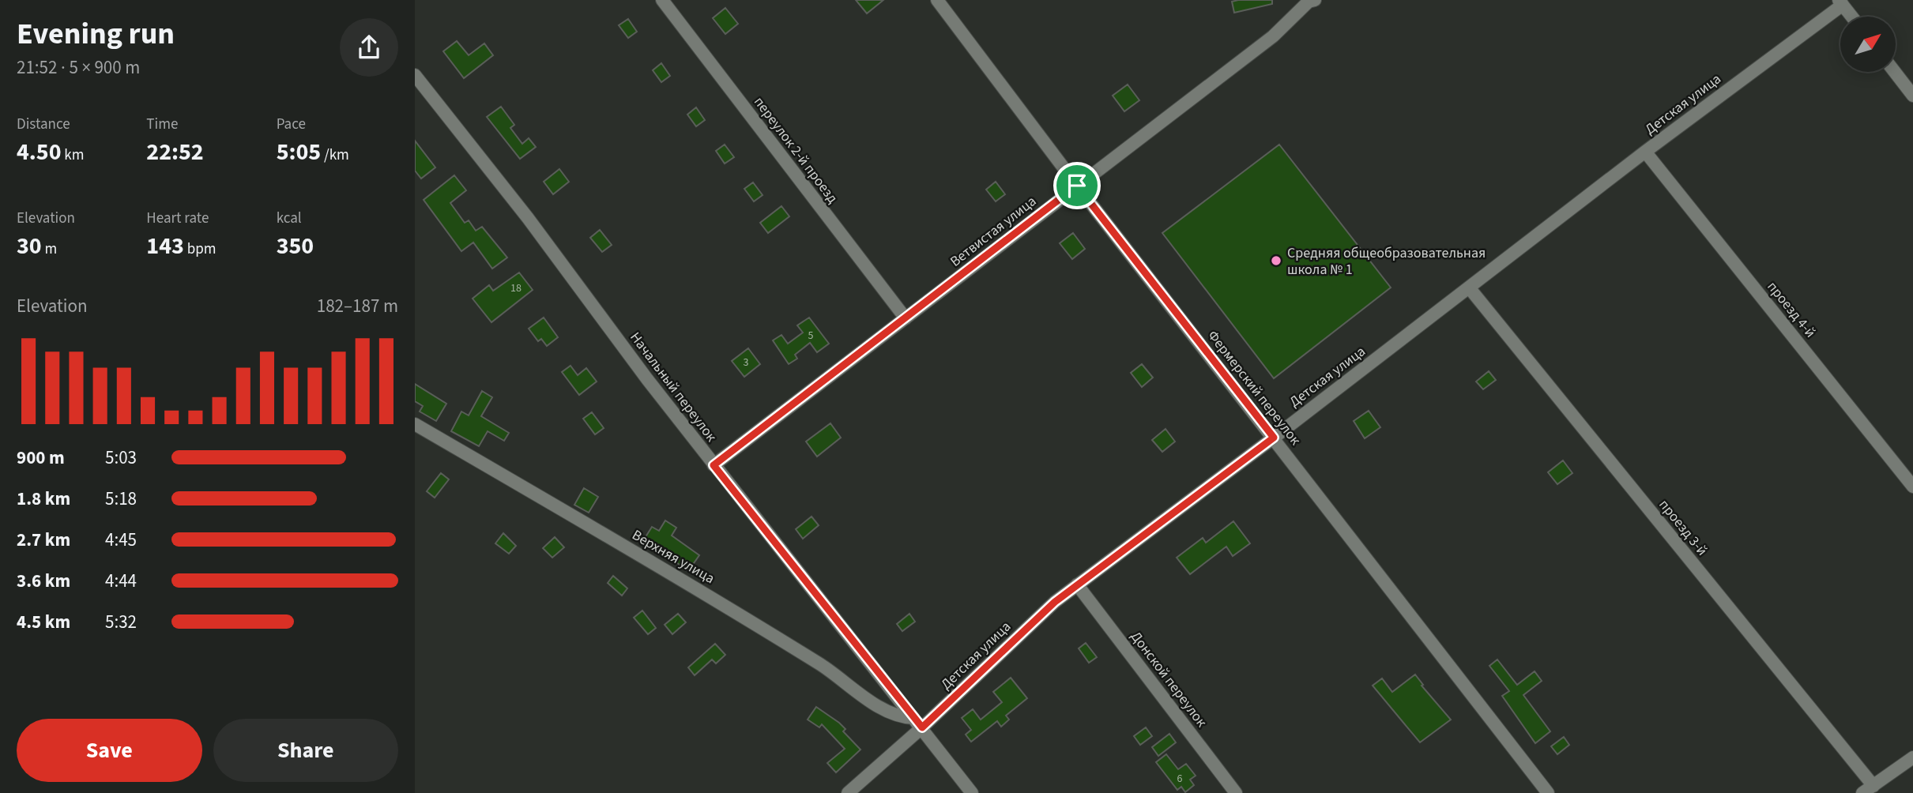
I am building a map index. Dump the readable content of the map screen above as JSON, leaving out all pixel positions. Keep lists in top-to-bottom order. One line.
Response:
{"streets":{"street":["Детская улица","переулок 2-й проезд","Ветвистая улица","проезд 4-й","Начальный переулок","Фермерский переулок","проезд 3-й","Верхняя улица","Донской переулок"]},"crossings":[["Детская улица","проезд 4-й"],["Детская улица","Начальный переулок"],["Детская улица","Фермерский переулок"],["Детская улица","проезд 3-й"],["Детская улица","Донской переулок"],["переулок 2-й проезд","Ветвистая улица"],["Ветвистая улица","Начальный переулок"],["Ветвистая улица","Фермерский переулок"],["Начальный переулок","Верхняя улица"]],"places":["Средняя общеобразовательная школа № 1"],"house_numbers":["18","5","3","6"],"north":"top right","page":{"heading":["Evening run","21:52 · 5 × 900 m"],"stats":[["Distance","4.50 km"],["Time","22:52"],["Pace","5:05 /km"],["Elevation","30 m"],["Heart rate","143 bpm"],["kcal","350"]],"chart":["Elevation","182–187 m"],"list":[{"name":"900 m","note":"5:03"},{"name":"1.8 km","note":"5:18"},{"name":"2.7 km","note":"4:45"},{"name":"3.6 km","note":"4:44"},{"name":"4.5 km","note":"5:32"}],"buttons":["Save","Share"]}}
